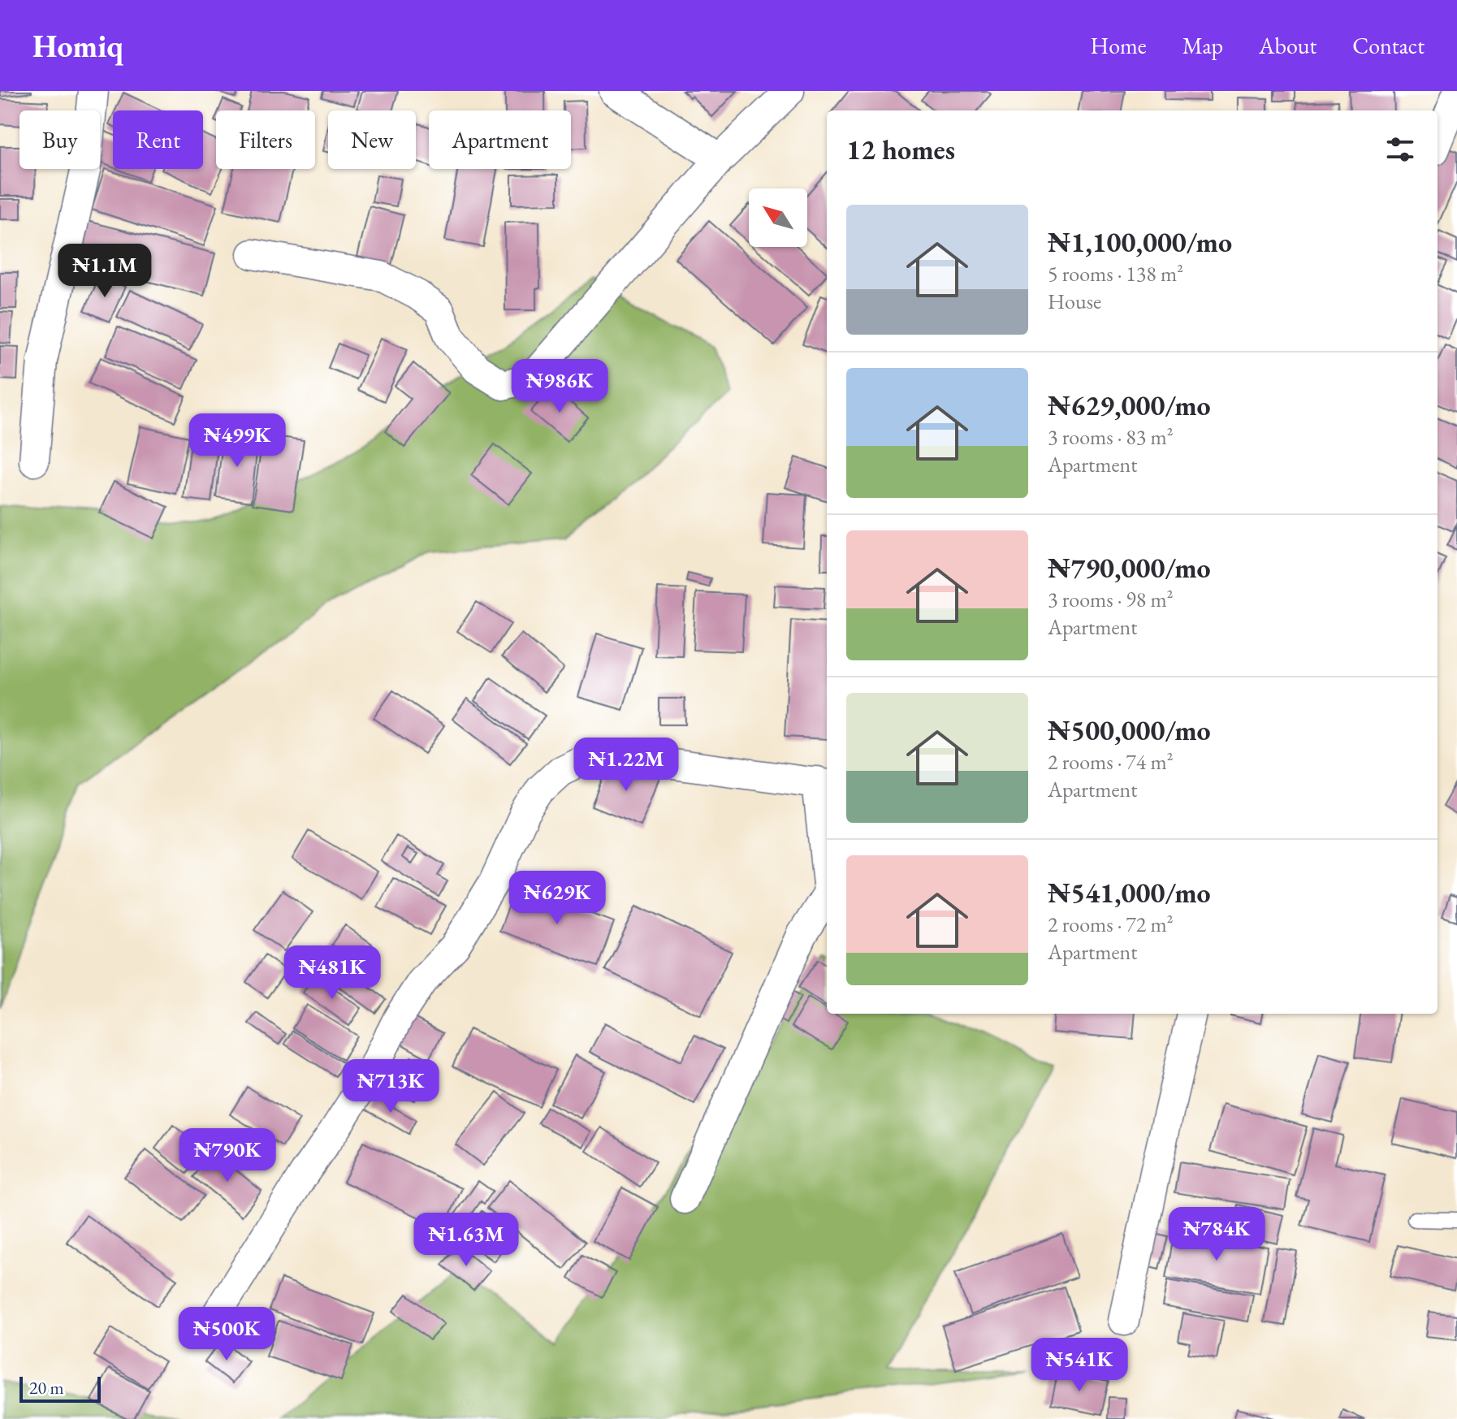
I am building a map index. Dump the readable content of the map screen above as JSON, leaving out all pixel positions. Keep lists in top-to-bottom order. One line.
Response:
{"scale_bar":"20 m","north":"top left","page":{"header":"Homiq","nav":["Home","Map","About","Contact"],"chip":["Buy","Rent","Filters","New","Apartment"],"heading":"12 homes","list":[{"name":"₦1,100,000/mo","note":"5 rooms · 138 m² · House"},{"name":"₦629,000/mo","note":"3 rooms · 83 m² · Apartment"},{"name":"₦790,000/mo","note":"3 rooms · 98 m² · Apartment"},{"name":"₦500,000/mo","note":"2 rooms · 74 m² · Apartment"},{"name":"₦541,000/mo","note":"2 rooms · 72 m² · Apartment"}],"price":["₦1.1M","₦986K","₦499K","₦1.22M","₦629K","₦481K","₦713K","₦790K","₦784K","₦1.63M","₦500K","₦541K"],"scale":"20 m"}}
